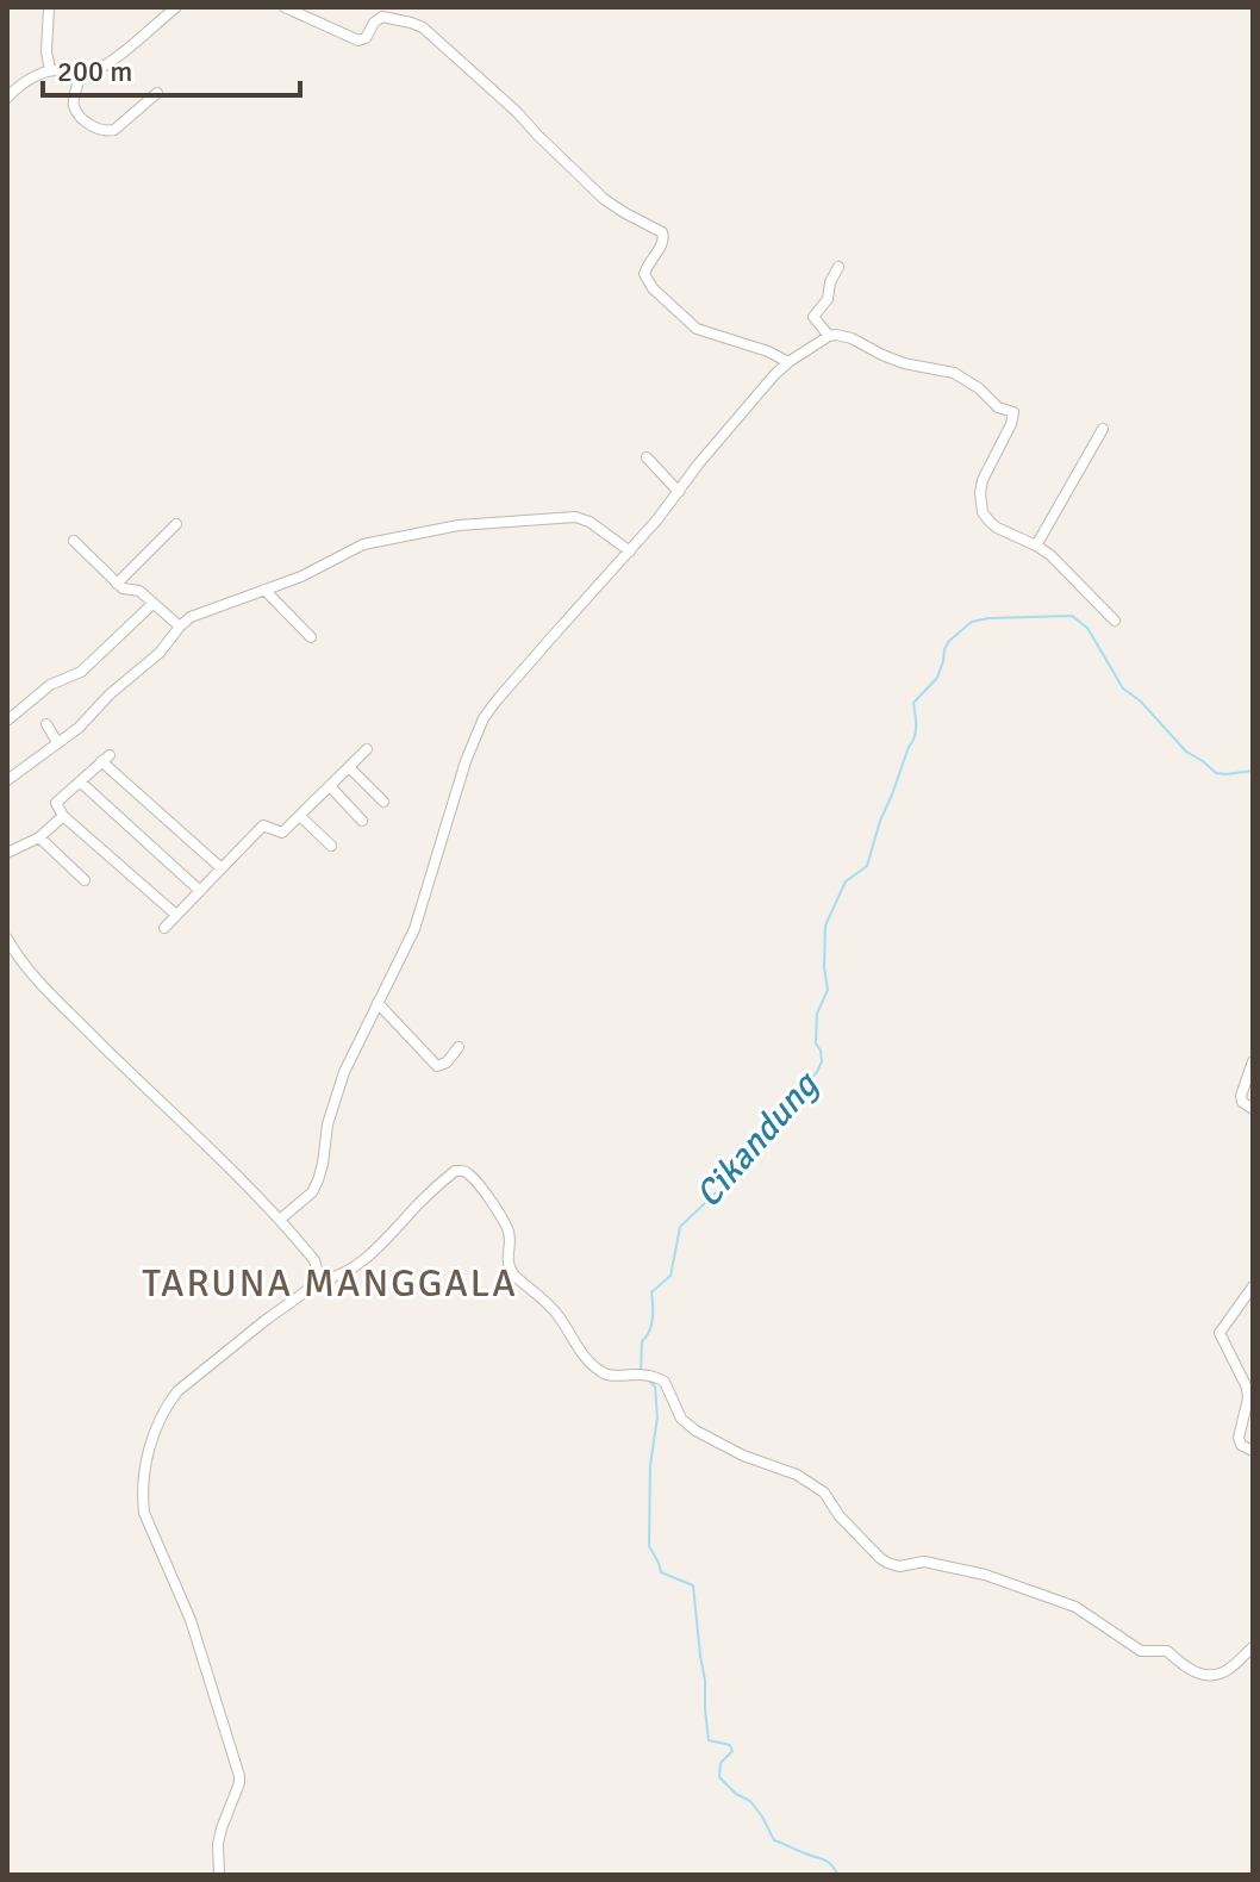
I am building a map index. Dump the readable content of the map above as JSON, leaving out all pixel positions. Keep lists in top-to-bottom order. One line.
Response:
{"districts":["TARUNA MANGGALA"],"water":["Cikandung"],"scale_bar":"200 m"}
